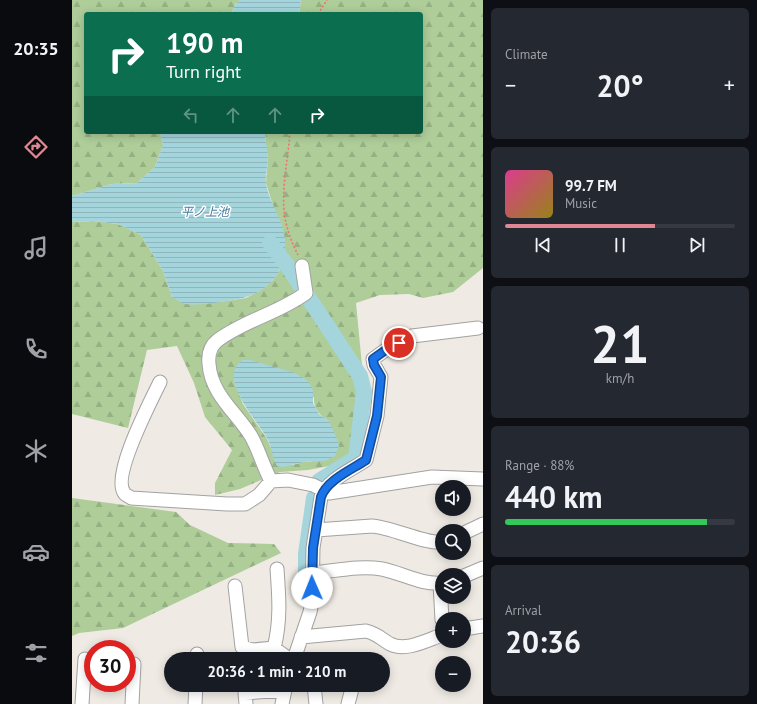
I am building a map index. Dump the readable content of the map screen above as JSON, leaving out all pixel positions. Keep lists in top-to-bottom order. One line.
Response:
{"water":["平ノ上池"],"page":{"tabs":"20:35","tile":["Climate",["21","km/h"],["Range · 88%","440 km"],["Arrival","20:36"]],"turn":["190 m","Turn right"],"heat":["−","20°","+"],"song":["99.7 FM","Music"],"map_buttons":["+","−"],"limit":"30","trip":"20:36 · 1 min · 210 m"}}
